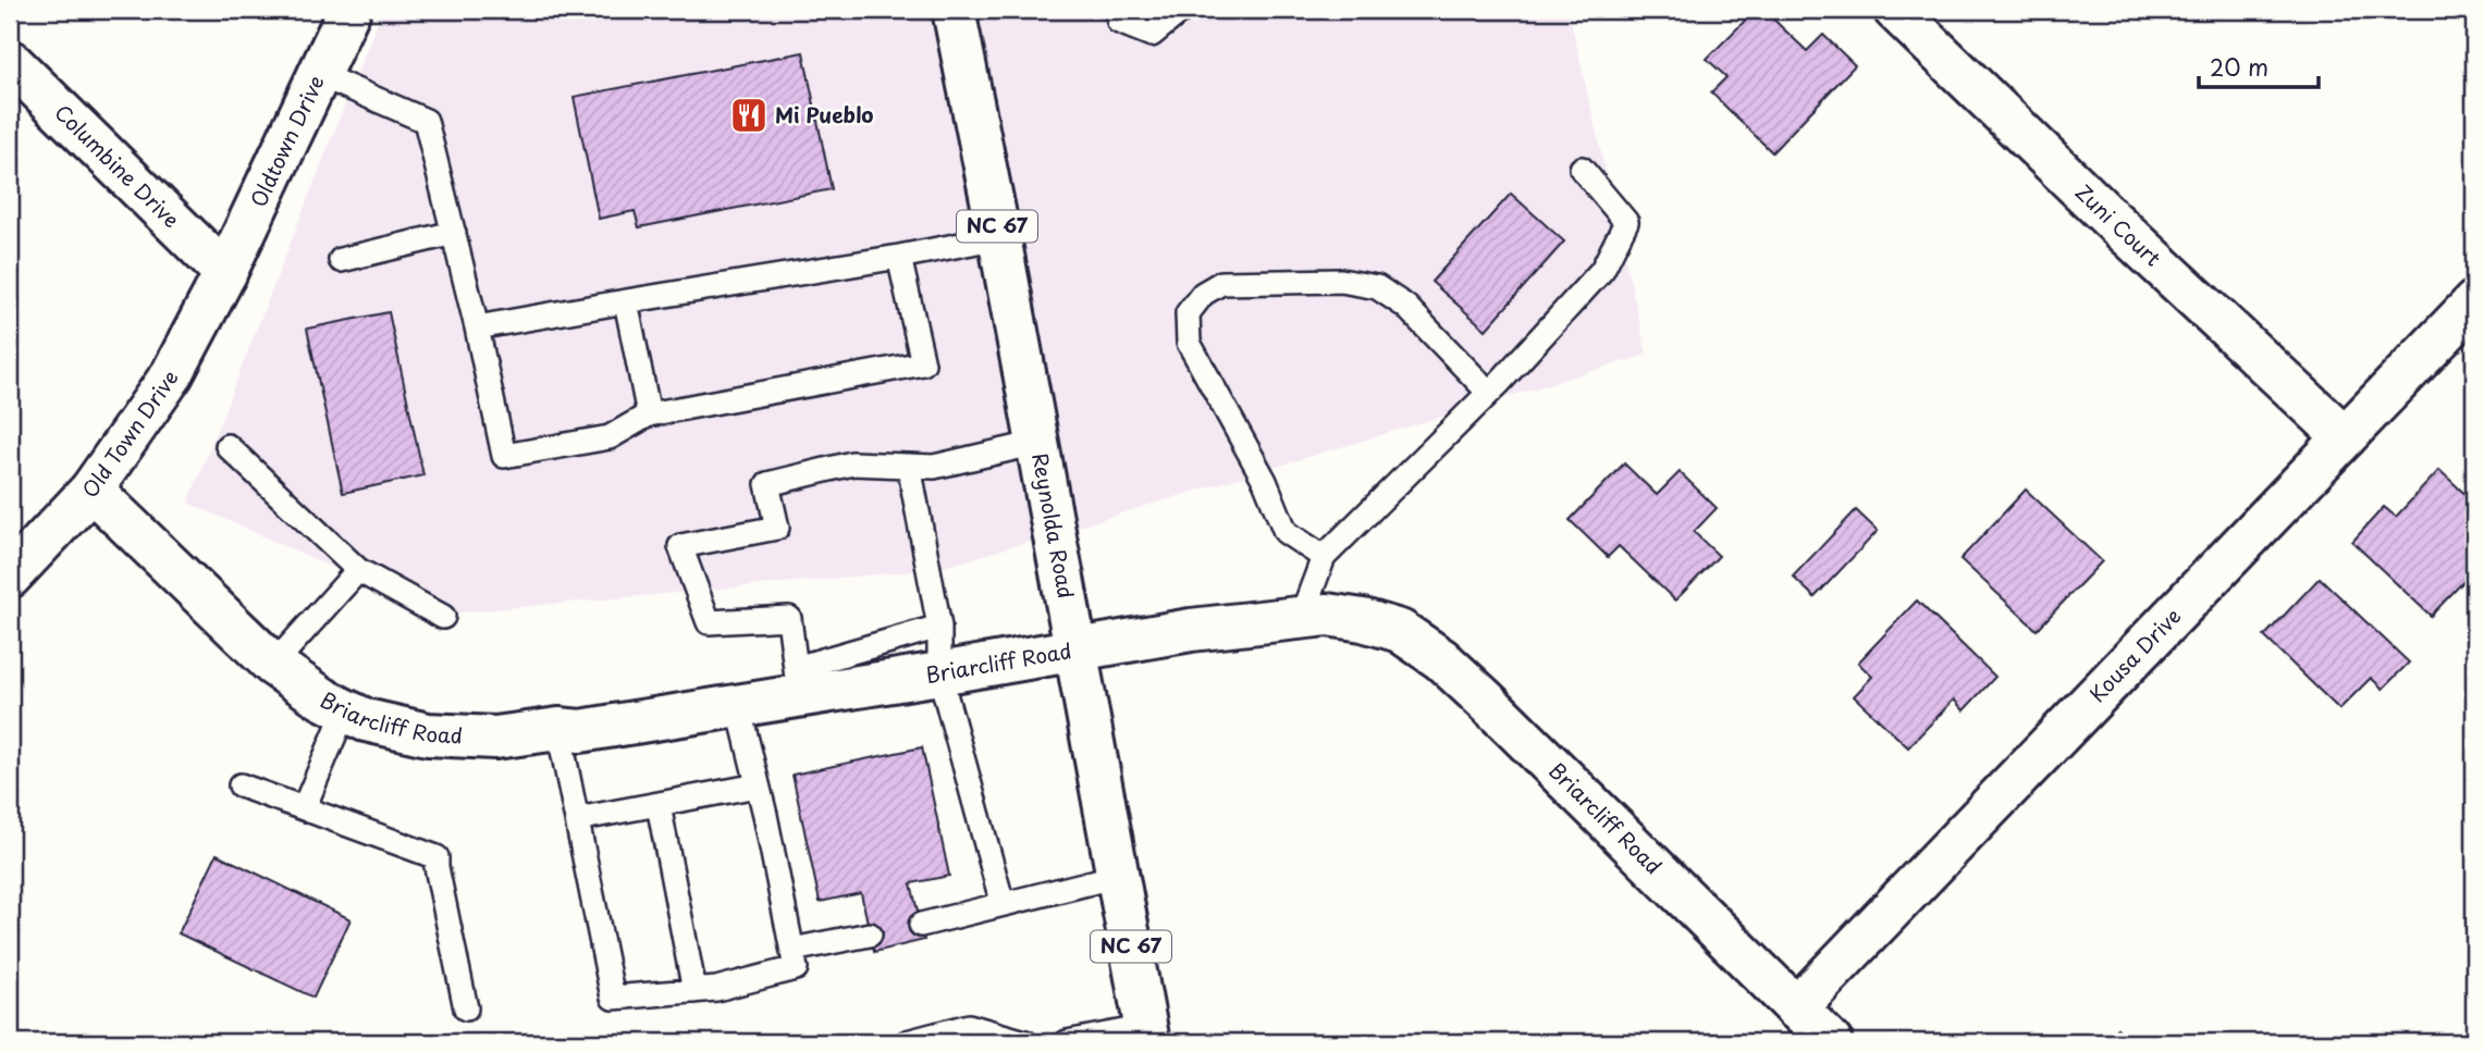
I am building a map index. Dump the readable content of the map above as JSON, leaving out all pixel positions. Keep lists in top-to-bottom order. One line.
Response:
{"streets":{"street":["Oldtown Drive","Columbine Drive","Zuni Court","NC 67","Old Town Drive","Reynolda Road","Kousa Drive","Briarcliff Road"]},"crossings":[["Oldtown Drive","Columbine Drive"],["Oldtown Drive","Old Town Drive"],["Columbine Drive","Old Town Drive"],["Zuni Court","Kousa Drive"],["Old Town Drive","Briarcliff Road"],["Reynolda Road","Briarcliff Road"],["Kousa Drive","Briarcliff Road"]],"places":{"restaurant":["Mi Pueblo"]},"scale_bar":"20 m"}
